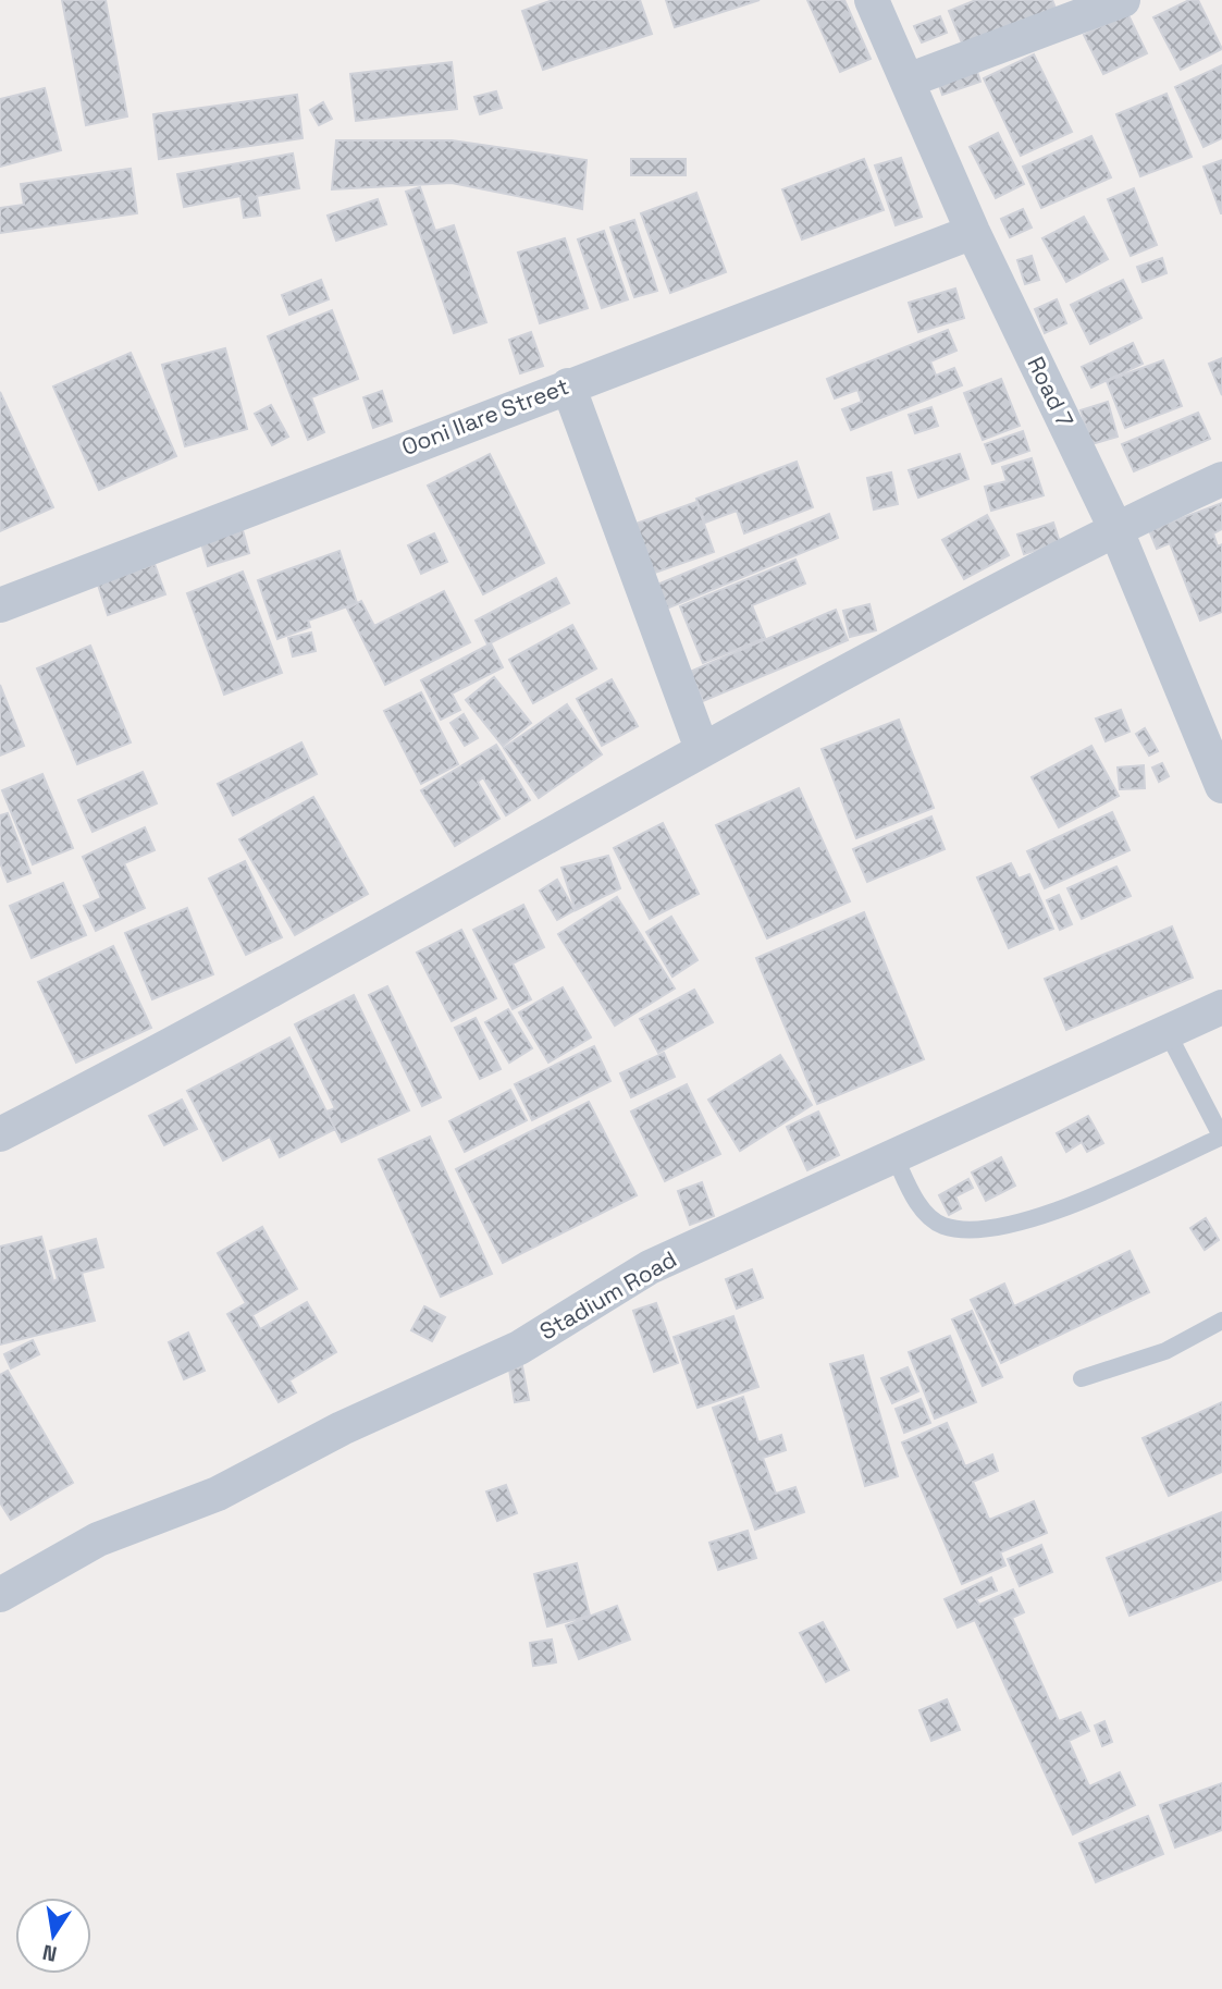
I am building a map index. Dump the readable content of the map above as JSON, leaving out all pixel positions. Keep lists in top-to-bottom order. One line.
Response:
{"streets":{"street":["Road 7","Ooni Ilare Street","Stadium Road"]},"crossings":[["Road 7","Ooni Ilare Street"]],"north":"bottom"}
